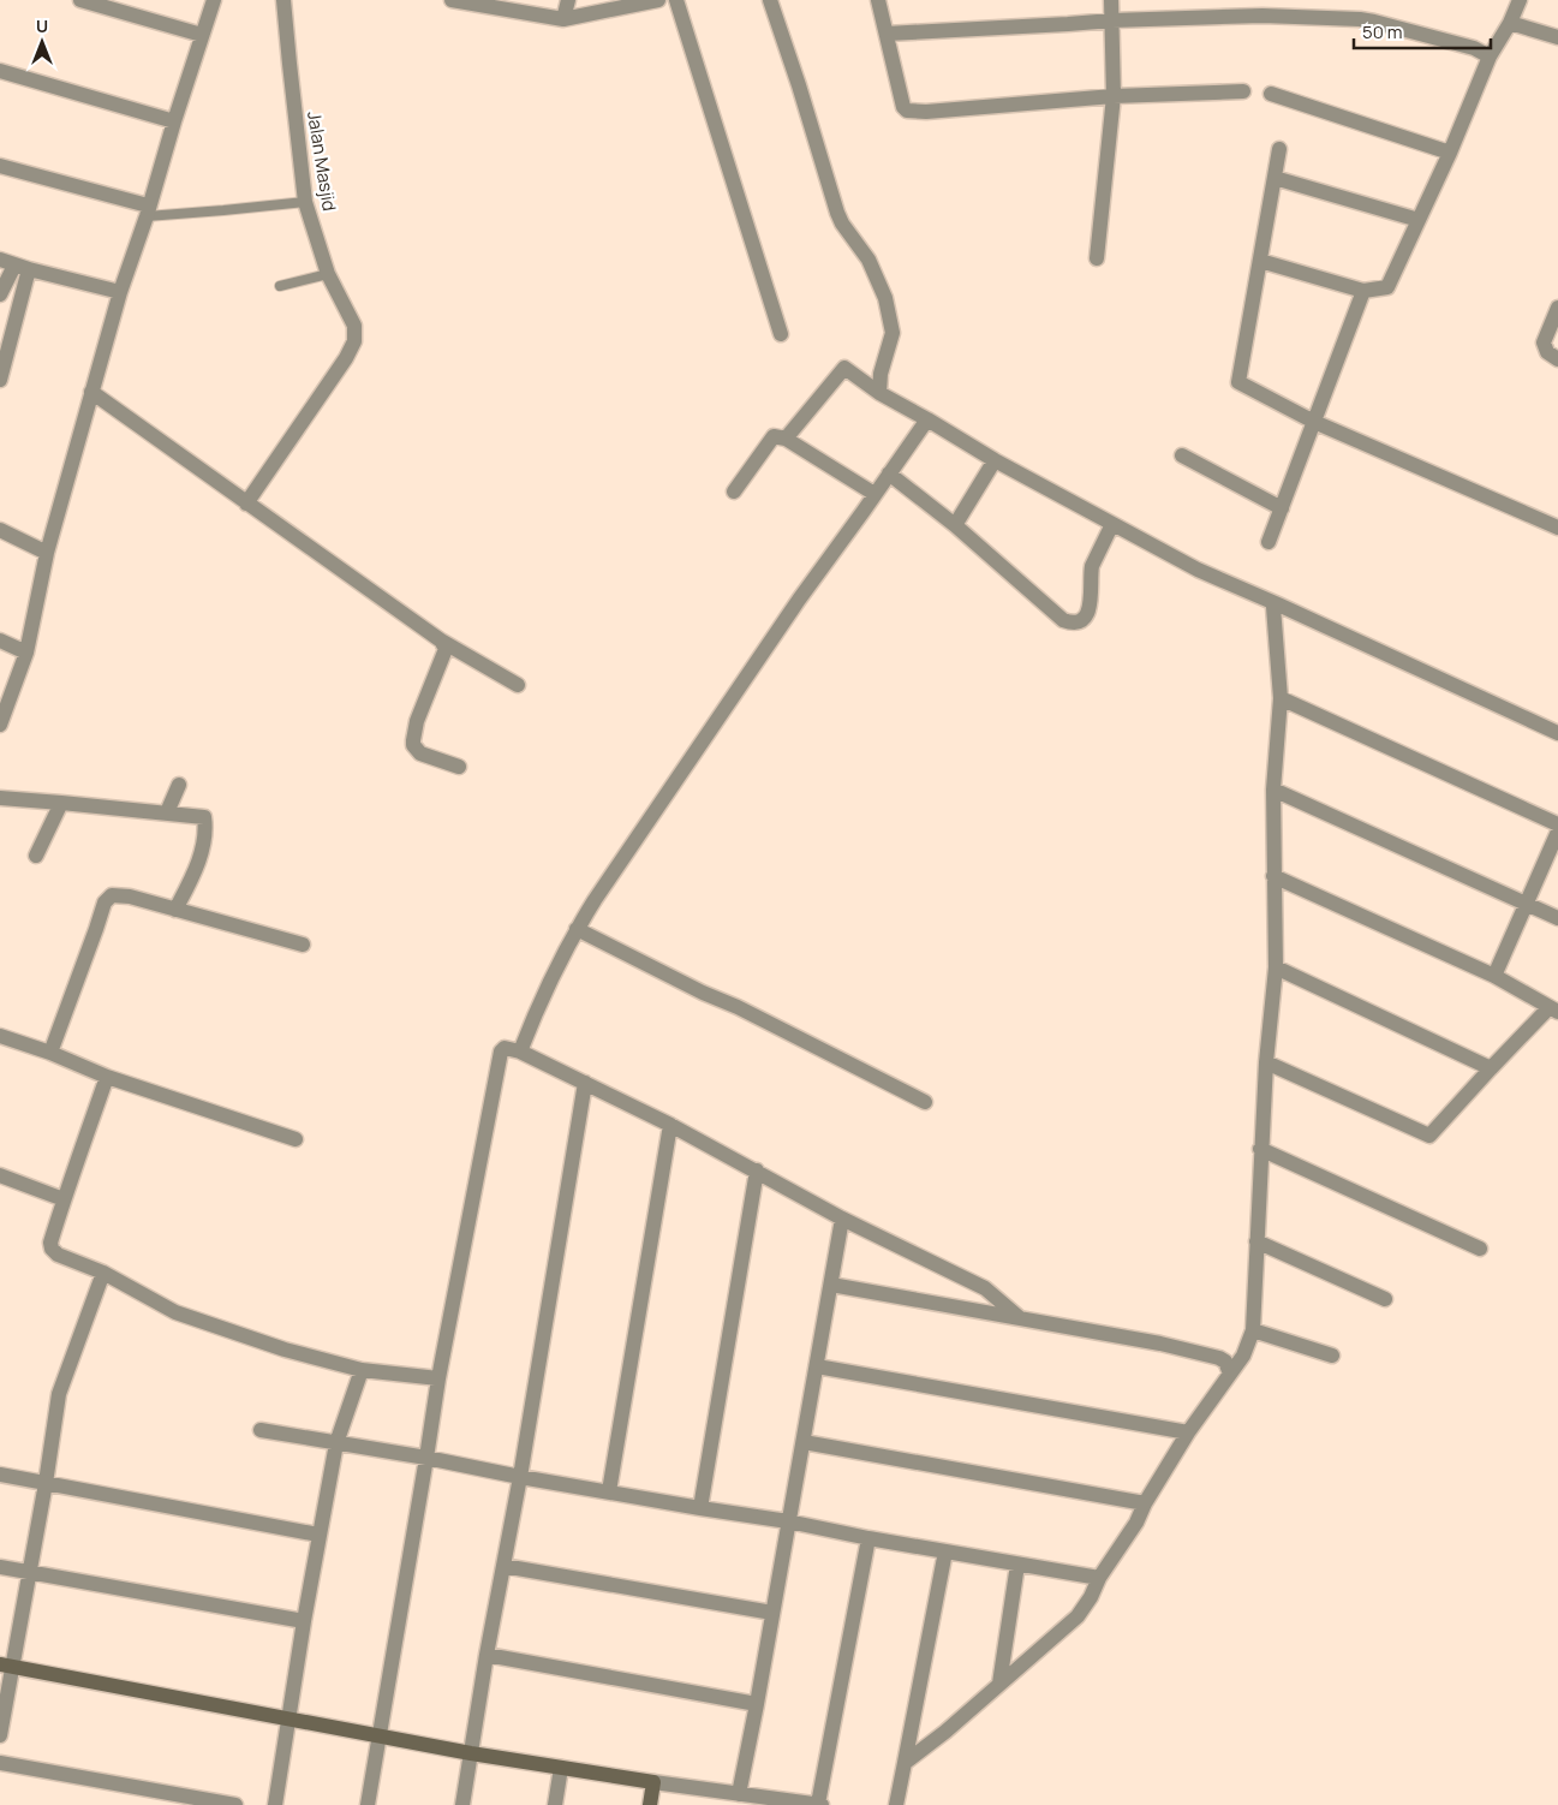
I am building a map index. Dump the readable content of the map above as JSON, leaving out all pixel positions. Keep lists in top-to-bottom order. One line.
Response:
{"streets":{"street":["Jalan Masjid"]},"scale_bar":"50 m","north":"top"}
